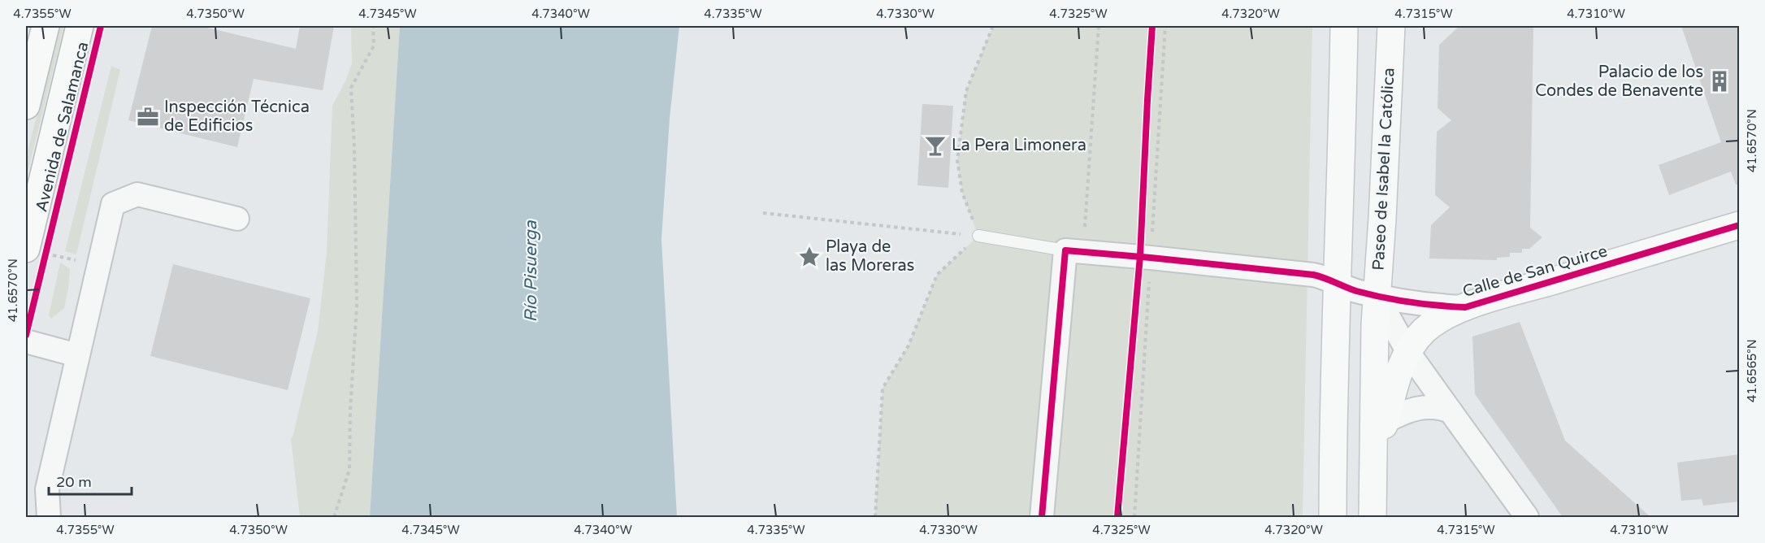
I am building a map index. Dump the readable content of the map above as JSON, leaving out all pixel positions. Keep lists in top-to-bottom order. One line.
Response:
{"streets":{"main road":["Avenida de Salamanca","Paseo de Isabel la Católica","Calle de San Quirce"]},"crossings":[["Paseo de Isabel la Católica","Calle de San Quirce"]],"water":["Río Pisuerga"],"places":{"building":["Palacio de los Condes de Benavente"],"office":["Inspección Técnica de Edificios"],"bar":["La Pera Limonera"],"place":["Playa de las Moreras"]},"scale_bar":"20 m","coordinates":["4.7355°W","4.7350°W","4.7345°W","4.7340°W","4.7335°W","4.7330°W","4.7325°W","4.7320°W","4.7315°W","4.7310°W","41.6570°N","41.6565°N"]}
